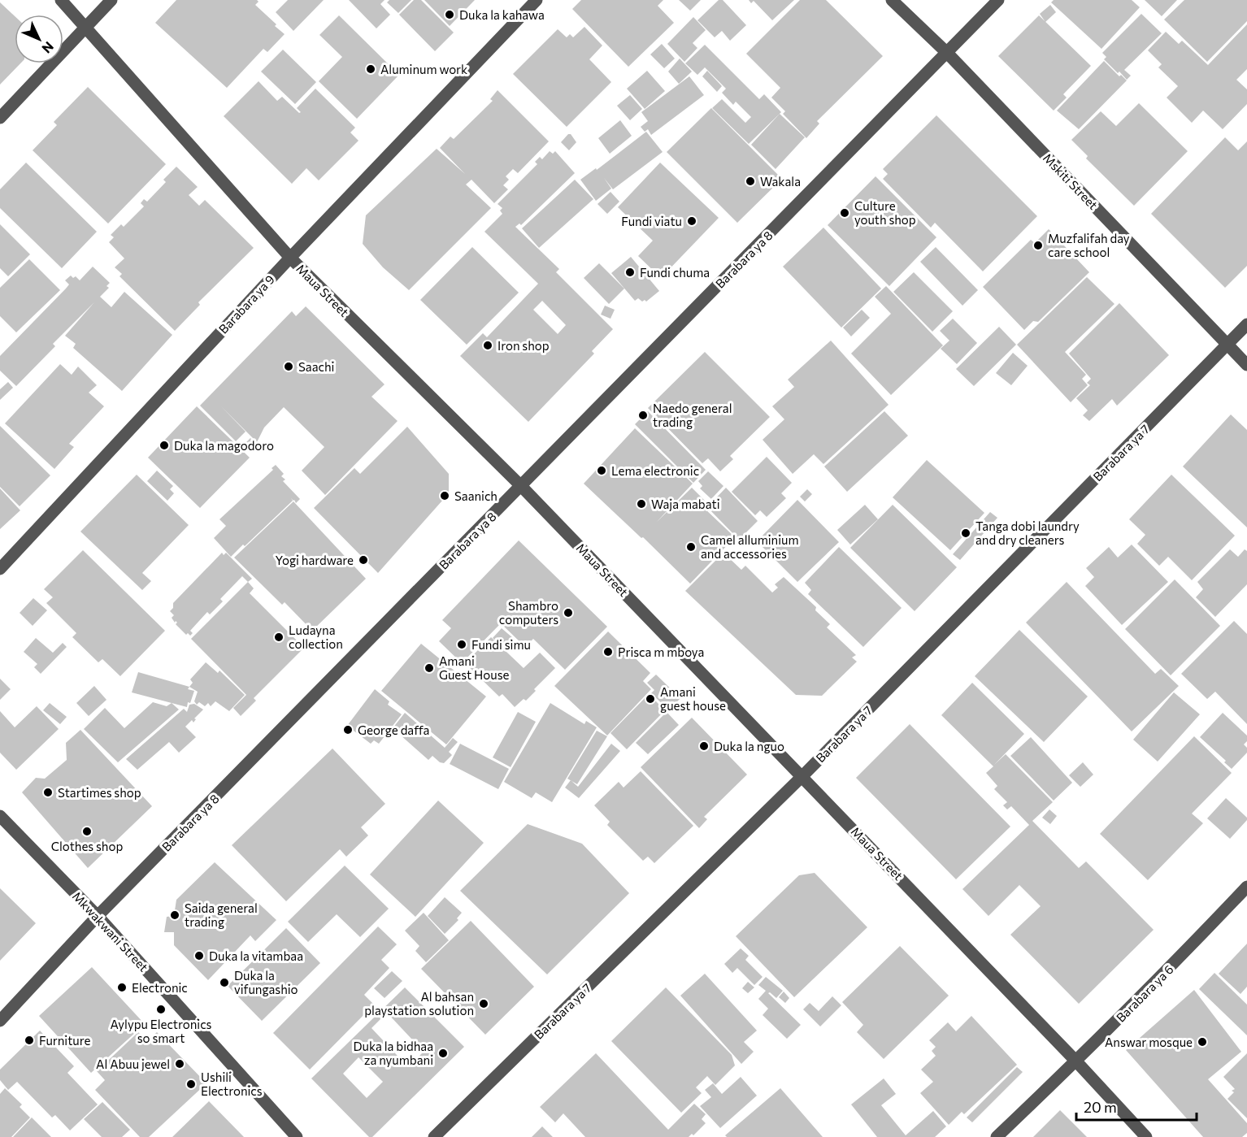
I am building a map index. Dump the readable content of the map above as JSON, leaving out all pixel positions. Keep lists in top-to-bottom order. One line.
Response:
{"streets":{"street":["Mskiti Street","Barabara ya 8","Maua Street","Barabara ya 9","Barabara ya 7","Mkwakwani Street","Barabara ya 6"]},"crossings":[["Mskiti Street","Barabara ya 8"],["Mskiti Street","Barabara ya 7"],["Barabara ya 8","Maua Street"],["Barabara ya 8","Mkwakwani Street"],["Maua Street","Barabara ya 9"],["Maua Street","Barabara ya 7"],["Maua Street","Barabara ya 6"]],"places":["Duka la kahawa","Aluminum work","Wakala","Culture youth shop","Fundi viatu","Muzfalifah day care school","Fundi chuma","Iron shop","Saachi","Naedo general trading","Duka la magodoro","Lema electronic","Saanich","Waja mabati","Tanga dobi laundry and dry cleaners","Camel alluminium and accessories","Yogi hardware","Shambro computers","Ludayna collection","Fundi simu","Prisca m mboya","Amani Guest House","Amani guest house","George daffa","Duka la nguo","Startimes shop","Clothes shop","Saida general trading","Duka la vitambaa","Duka la vifungashio","Electronic","Al bahsan playstation solution","Aylypu Electronics so smart","Furniture","Answar mosque","Duka la bidhaa za nyumbani","Al Abuu jewel","Ushili Electronics"],"scale_bar":"20 m","north":"bottom right"}
